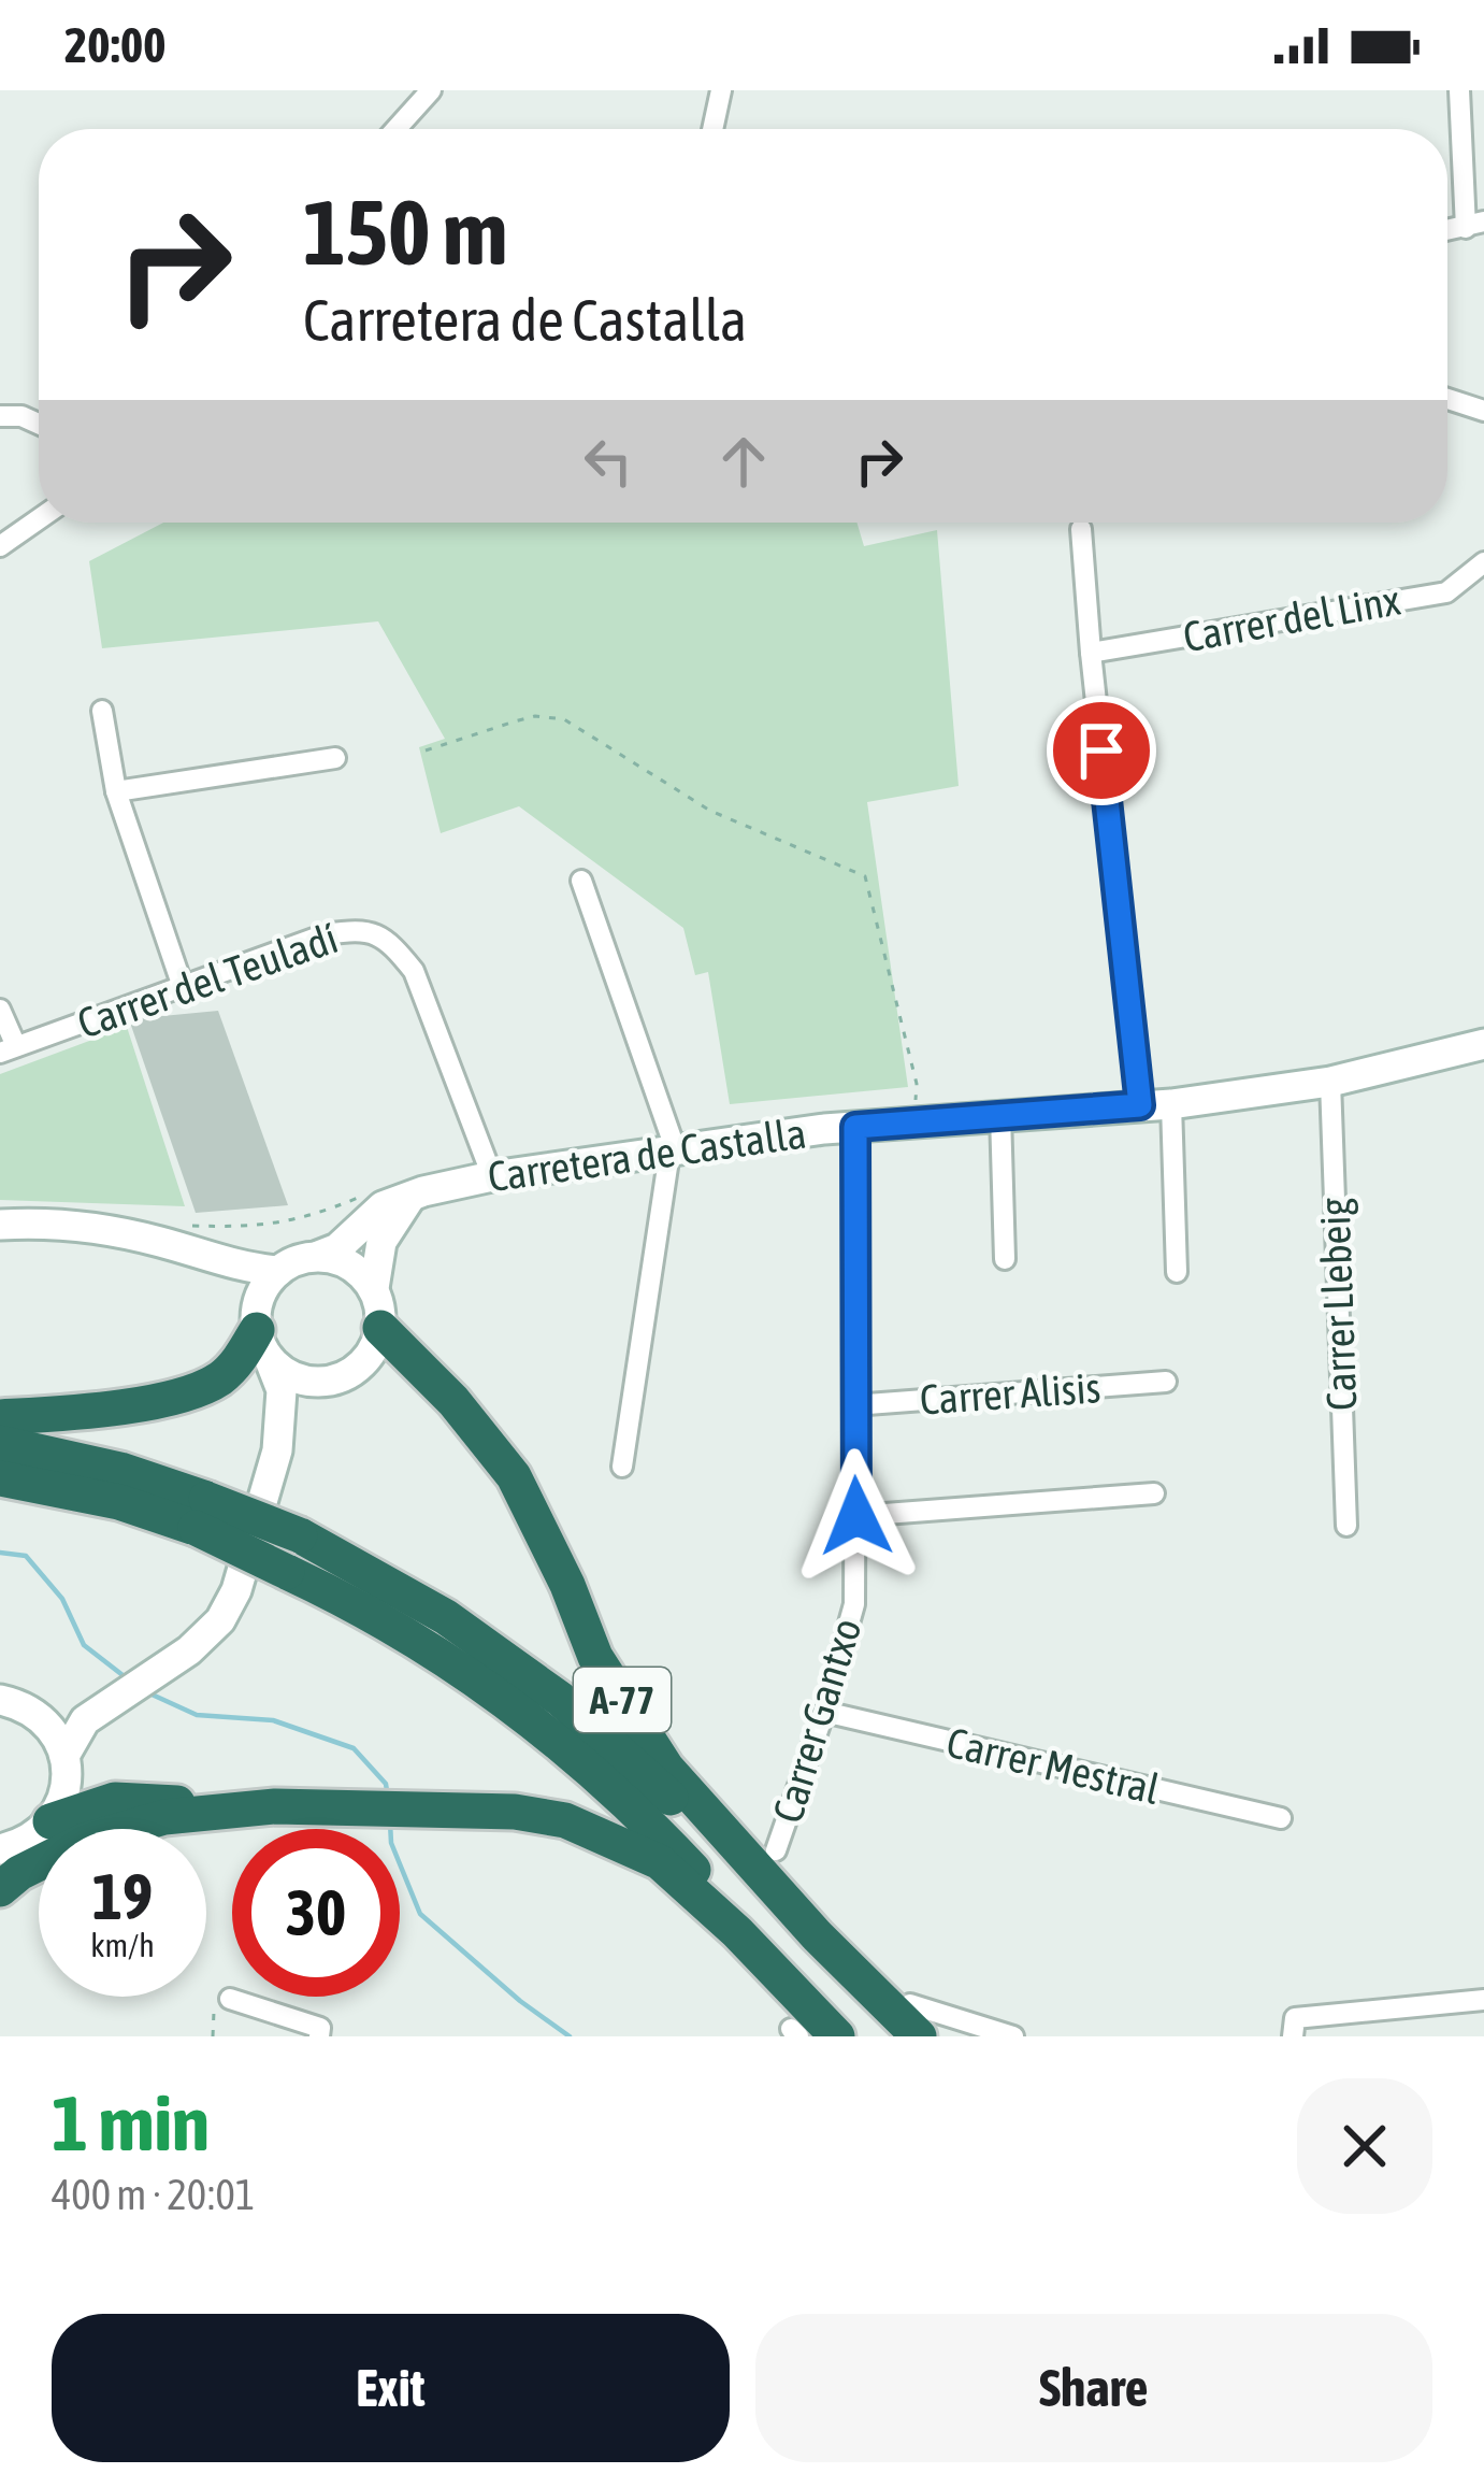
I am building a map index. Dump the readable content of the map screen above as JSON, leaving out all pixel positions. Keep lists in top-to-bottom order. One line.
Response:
{"streets":{"highway":["A-77"],"main road":["Carretera de Castalla"],"street":["Carrer del Linx","Carrer del Teuladí","Carrer Llebeig","Carrer Alisis","Carrer Gantxo","Carrer Mestral"]},"crossings":[["Carrer del Teuladí","Carretera de Castalla"],["Carretera de Castalla","Carrer Llebeig"],["Carretera de Castalla","A-77"],["Carretera de Castalla","Carrer Gantxo"],["Carrer Alisis","Carrer Gantxo"],["Carrer Gantxo","Carrer Mestral"]],"page":{"status":"20:00","turn":["150 m","Carretera de Castalla"],"speed":"19 km/h","limit":"30","heading":["1 min","400 m · 20:01"],"buttons":["Exit","Share"]}}
